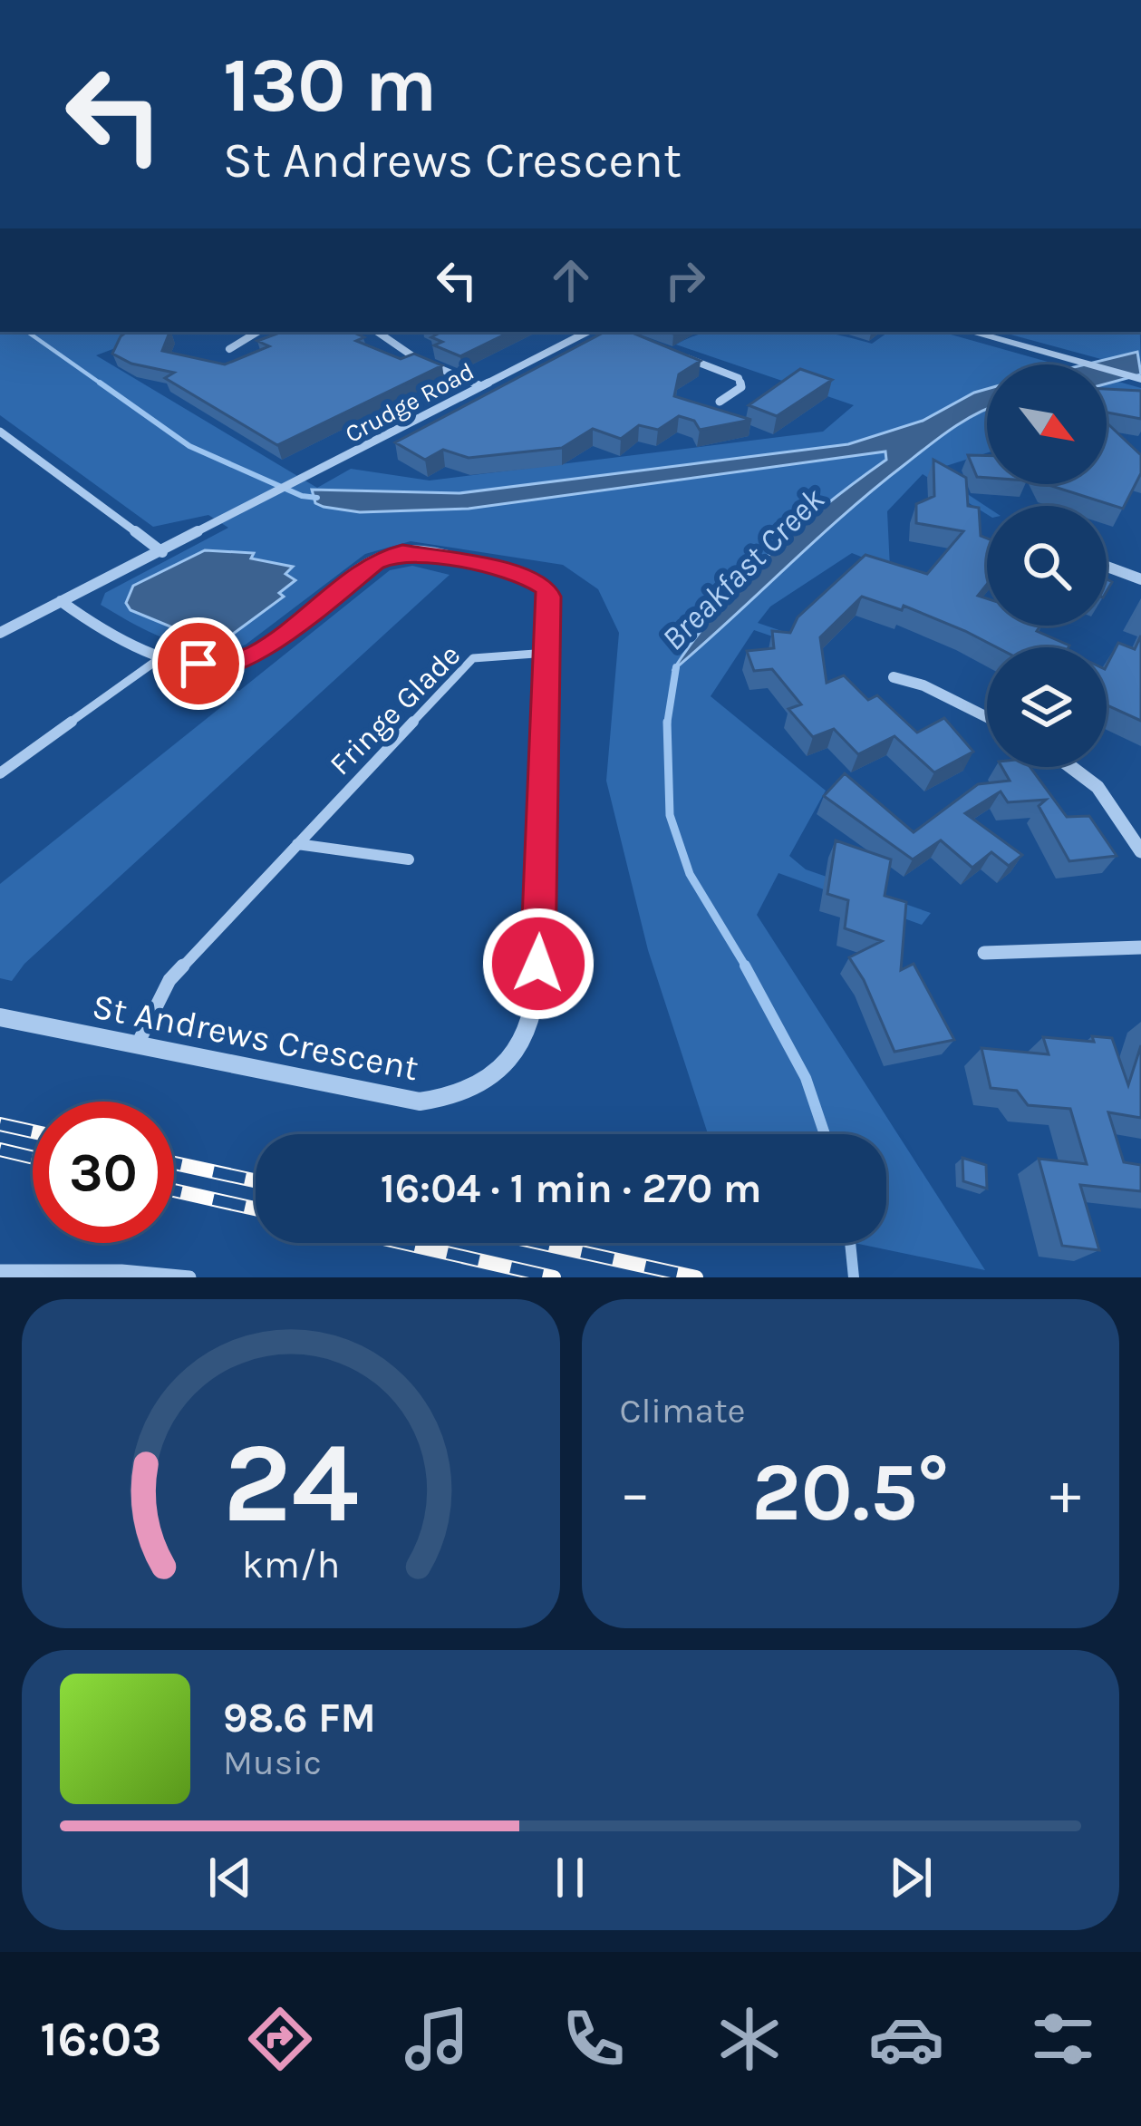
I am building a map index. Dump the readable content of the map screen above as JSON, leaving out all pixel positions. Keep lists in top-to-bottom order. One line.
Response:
{"streets":{"street":["Crudge Road","St Andrews Crescent"],"lane":["Fringe Glade"]},"crossings":[["Crudge Road","St Andrews Crescent"],["Fringe Glade","St Andrews Crescent"]],"water":["Breakfast Creek"],"north":"bottom right","page":{"turn":["130 m","St Andrews Crescent"],"limit":"30","trip":"16:04 · 1 min · 270 m","tile":"Climate","heat":["−","20.5°","+"],"song":["98.6 FM","Music"],"tabs":"16:03","gauge":["24","km/h"]}}
